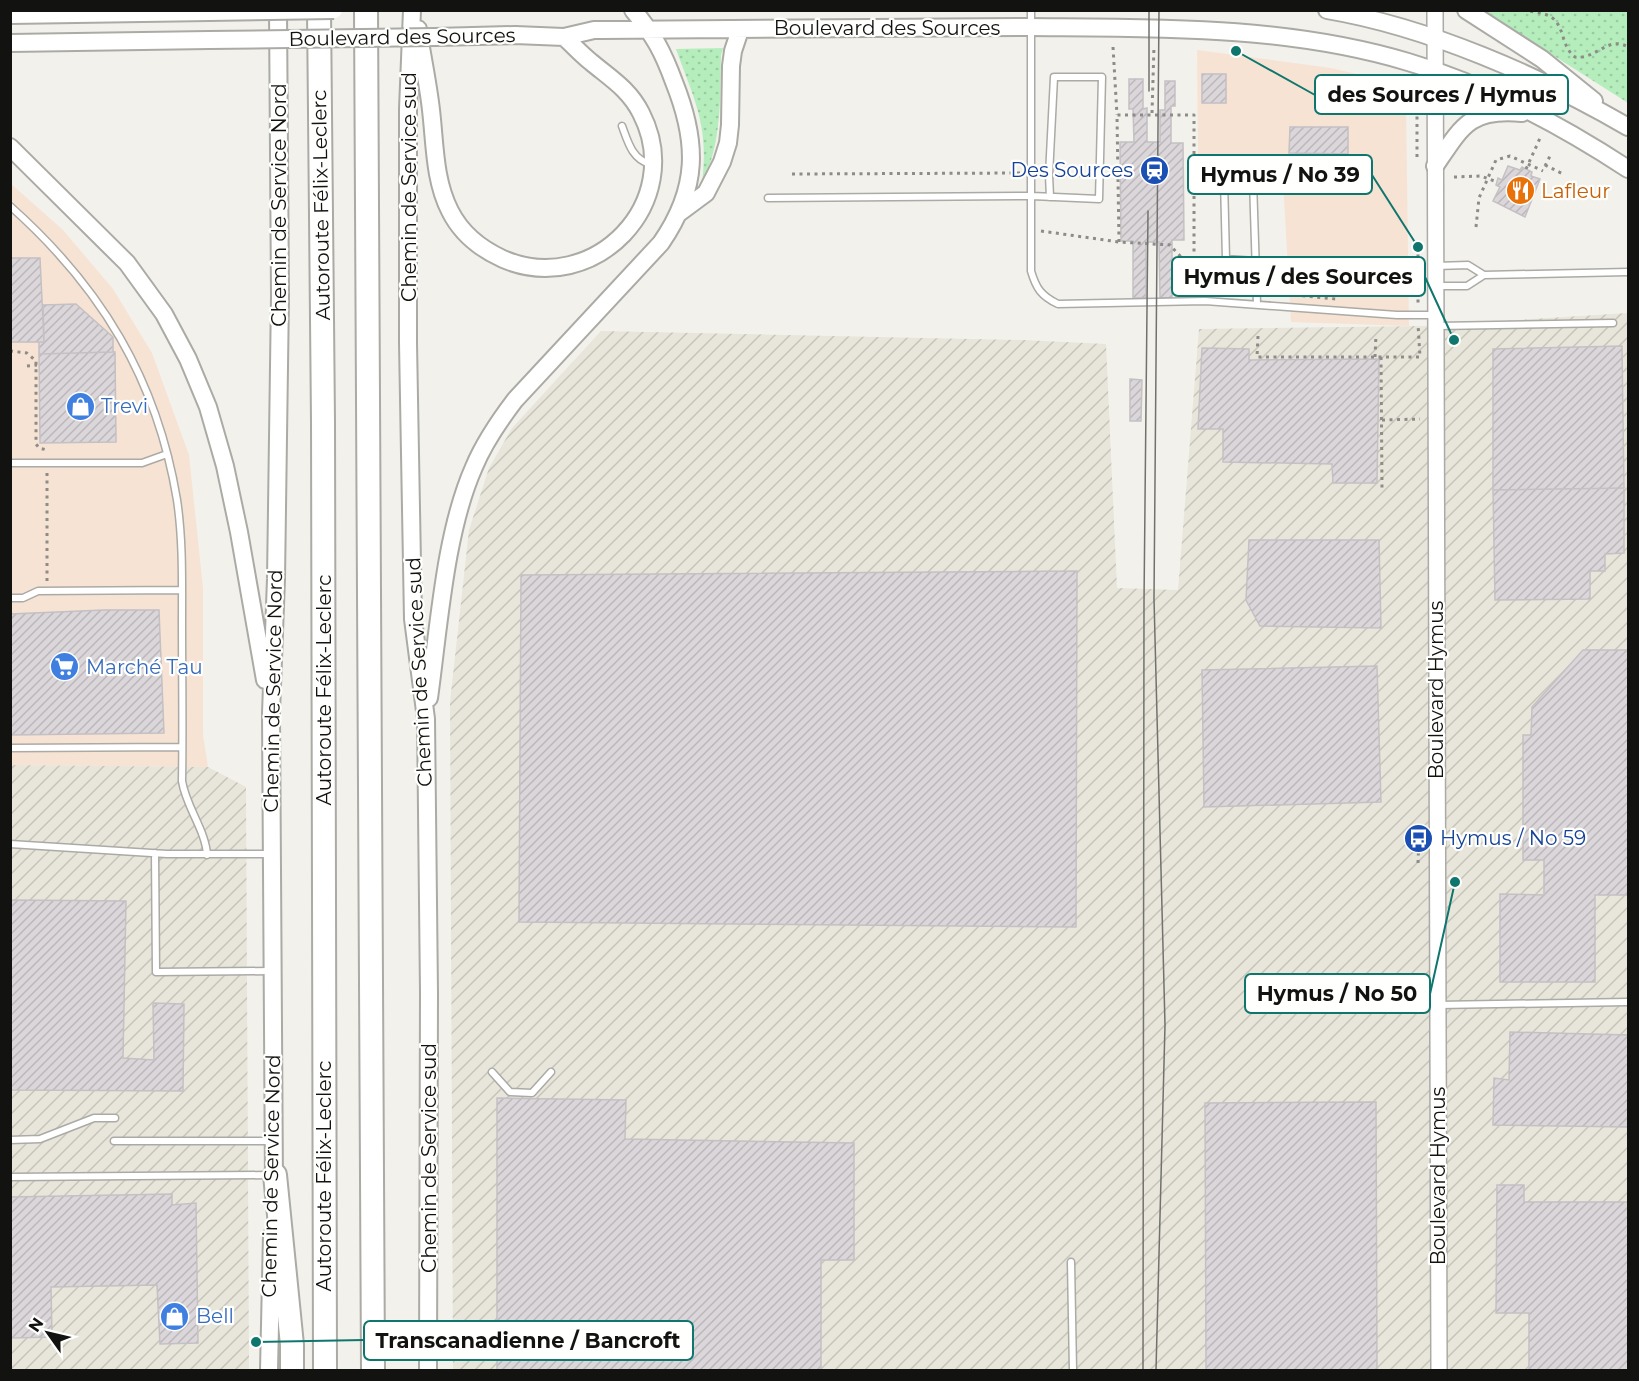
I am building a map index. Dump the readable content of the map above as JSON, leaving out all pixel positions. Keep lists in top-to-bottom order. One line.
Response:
{"streets":{"highway":["Autoroute Félix-Leclerc"],"main road":["Boulevard des Sources","Chemin de Service sud","Chemin de Service Nord"],"street":["Boulevard Hymus"]},"crossings":[["Boulevard des Sources","Boulevard Hymus"]],"places":{"other":["des Sources / Hymus","Hymus / No 39","Hymus / des Sources","Hymus / No 50","Transcanadienne / Bancroft"],"station":["Des Sources"],"restaurant":["Lafleur"],"shop":["Trevi","Bell"],"supermarket":["Marché Tau"],"bus stop":["Hymus / No 59"]},"north":"top left"}
